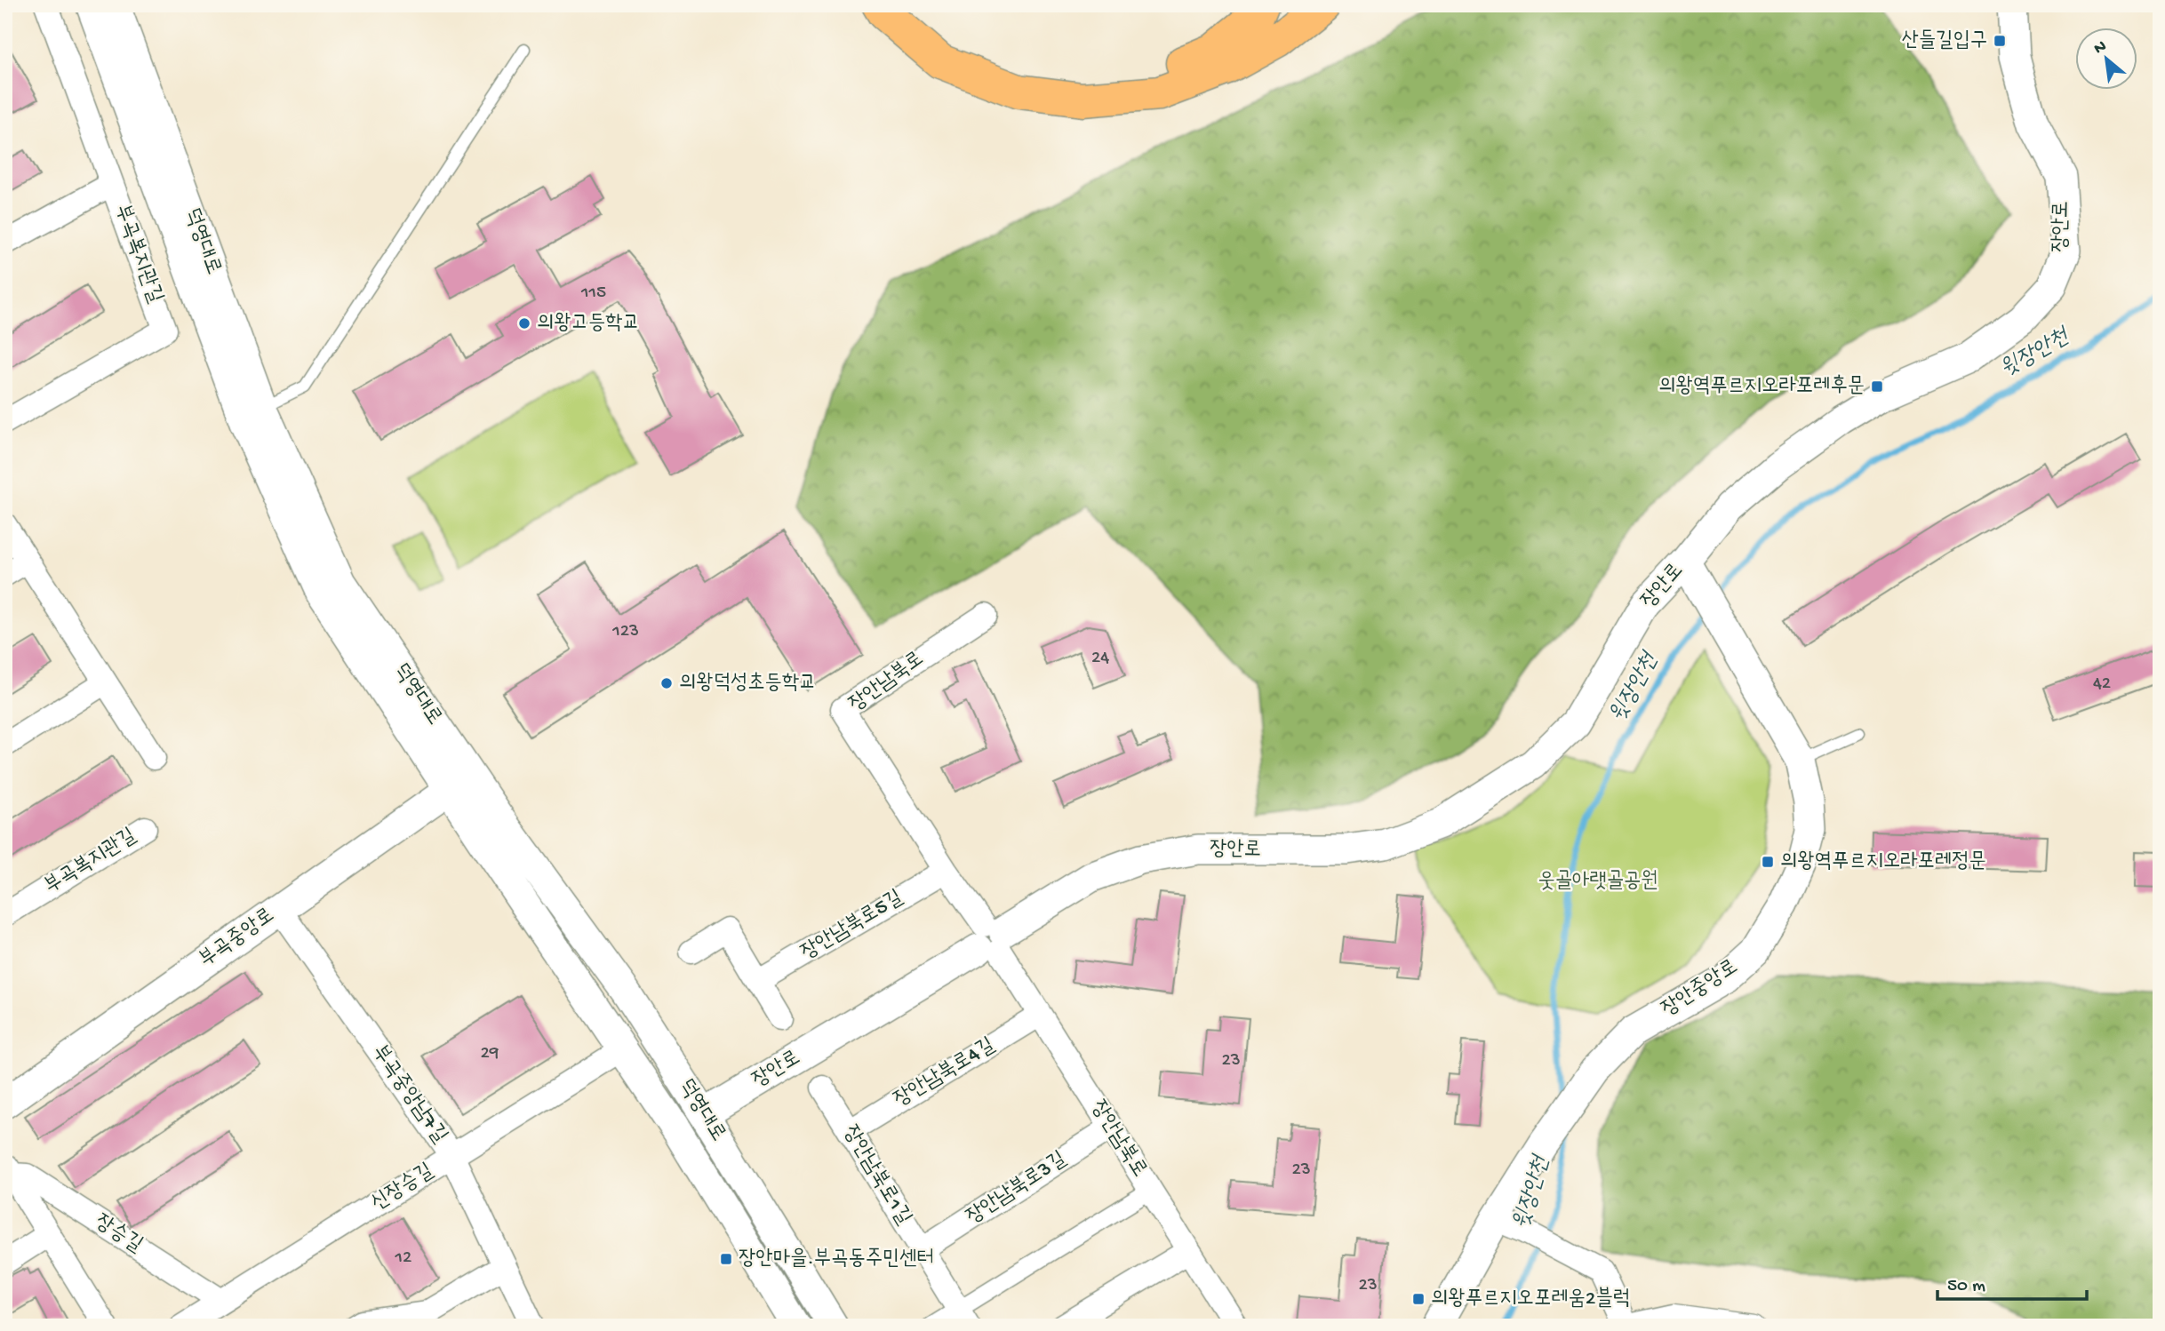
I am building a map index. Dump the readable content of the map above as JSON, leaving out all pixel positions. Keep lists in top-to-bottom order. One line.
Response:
{"streets":{"street":["장안로","덕영대로","부곡복지관길","장안남북로","장안남북로5길","부곡중앙로","장안중앙로","장안남북로4길","부곡중앙남7길","장안남북로1길","신장승길","장안남북로3길","장승길"]},"crossings":[["장안로","덕영대로"],["장안로","장안남북로"],["장안로","장안중앙로"],["덕영대로","부곡중앙로"],["덕영대로","신장승길"],["장안남북로","장안남북로5길"],["장안남북로","장안남북로4길"],["장안남북로","장안남북로3길"],["부곡중앙로","부곡중앙남7길"],["장안남북로4길","장안남북로1길"],["부곡중앙남7길","신장승길"],["장안남북로1길","장안남북로3길"],["신장승길","장승길"]],"water":["윗장안천"],"parks":["웃골아랫골공원"],"places":{"transit":["산들길입구","의왕역푸르지오라포레후문","의왕역푸르지오라포레정문","장안마을.부곡동주민센터","의왕푸르지오포레움2블럭"],"other":["의왕고등학교","의왕덕성초등학교"]},"house_numbers":["115","123","24","42","29","23","23","12","23"],"scale_bar":"50 m","north":"top left"}
